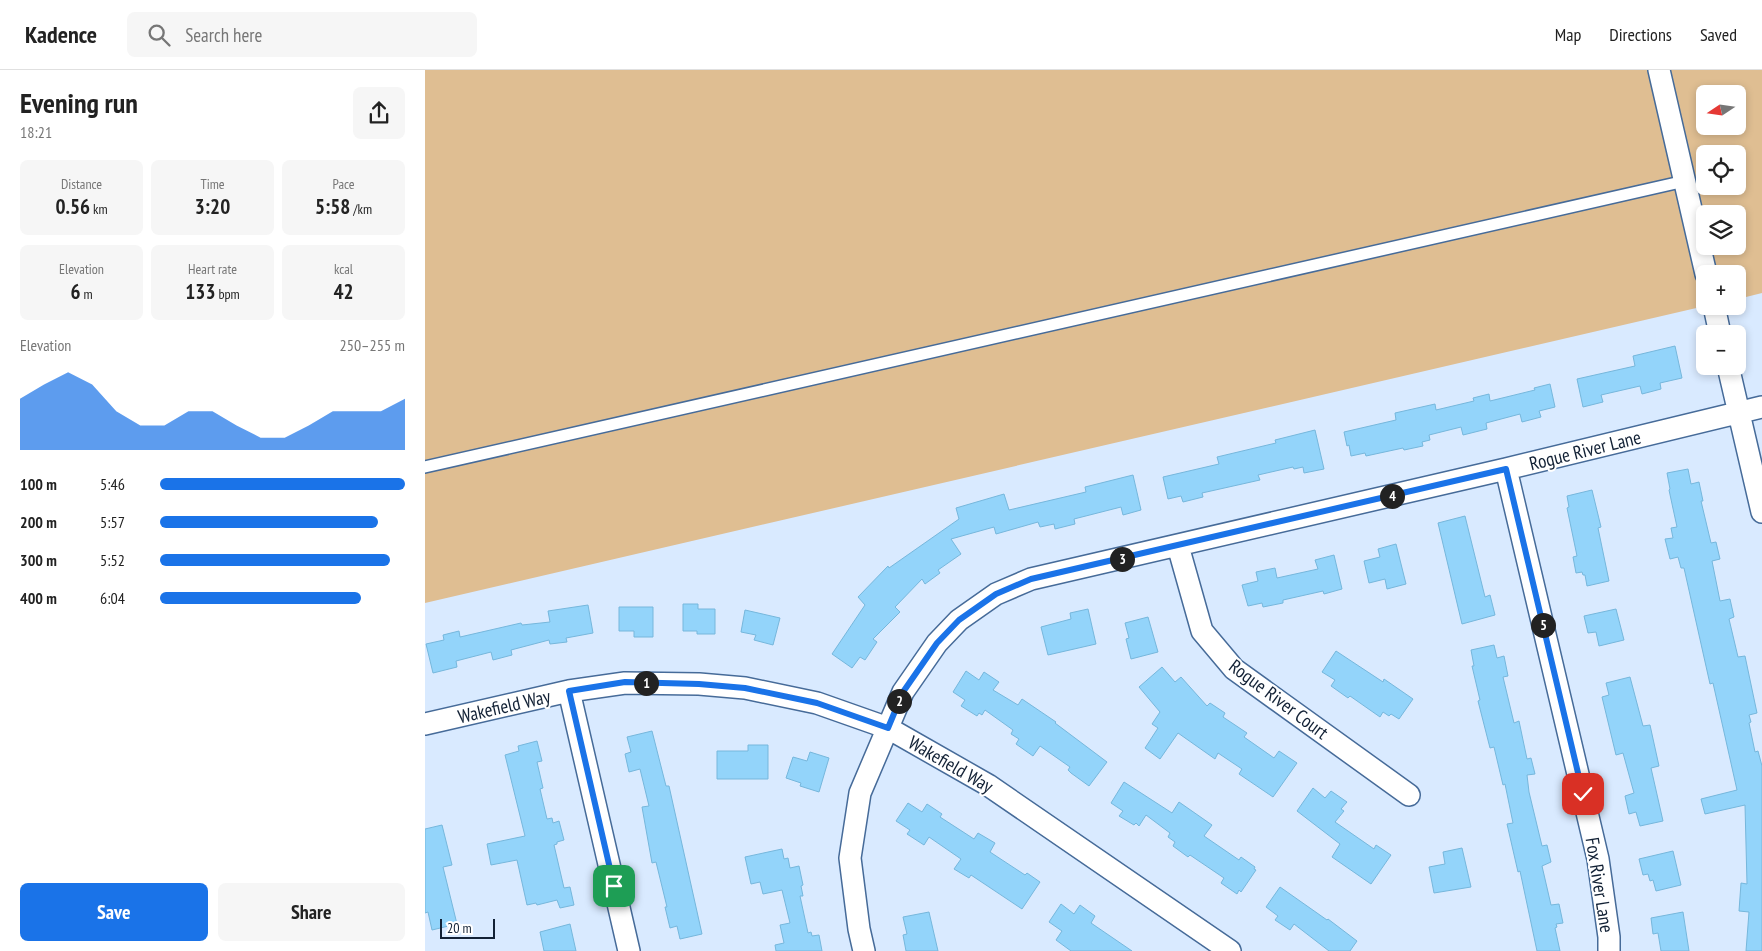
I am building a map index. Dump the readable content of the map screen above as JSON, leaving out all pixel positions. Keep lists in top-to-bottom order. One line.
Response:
{"streets":{"street":["Rogue River Lane","Rogue River Court","Wakefield Way","Fox River Lane"]},"crossings":[["Rogue River Lane","Rogue River Court"],["Rogue River Lane","Wakefield Way"],["Rogue River Lane","Fox River Lane"]],"scale_bar":"20 m","north":"left","page":{"header":"Kadence","search":"Search here","nav":["Map","Directions","Saved"],"heading":["Evening run","18:21"],"map_buttons":["+","−"],"stats":[["Distance","0.56 km"],["Time","3:20"],["Pace","5:58 /km"],["Elevation","6 m"],["Heart rate","133 bpm"],["kcal","42"]],"chart":["Elevation","250–255 m"],"list":[{"name":"100 m","note":"5:46"},{"name":"200 m","note":"5:57"},{"name":"300 m","note":"5:52"},{"name":"400 m","note":"6:04"}],"pins":["4","3","5","1","2"],"buttons":["Save","Share"],"scale":"20 m"}}
